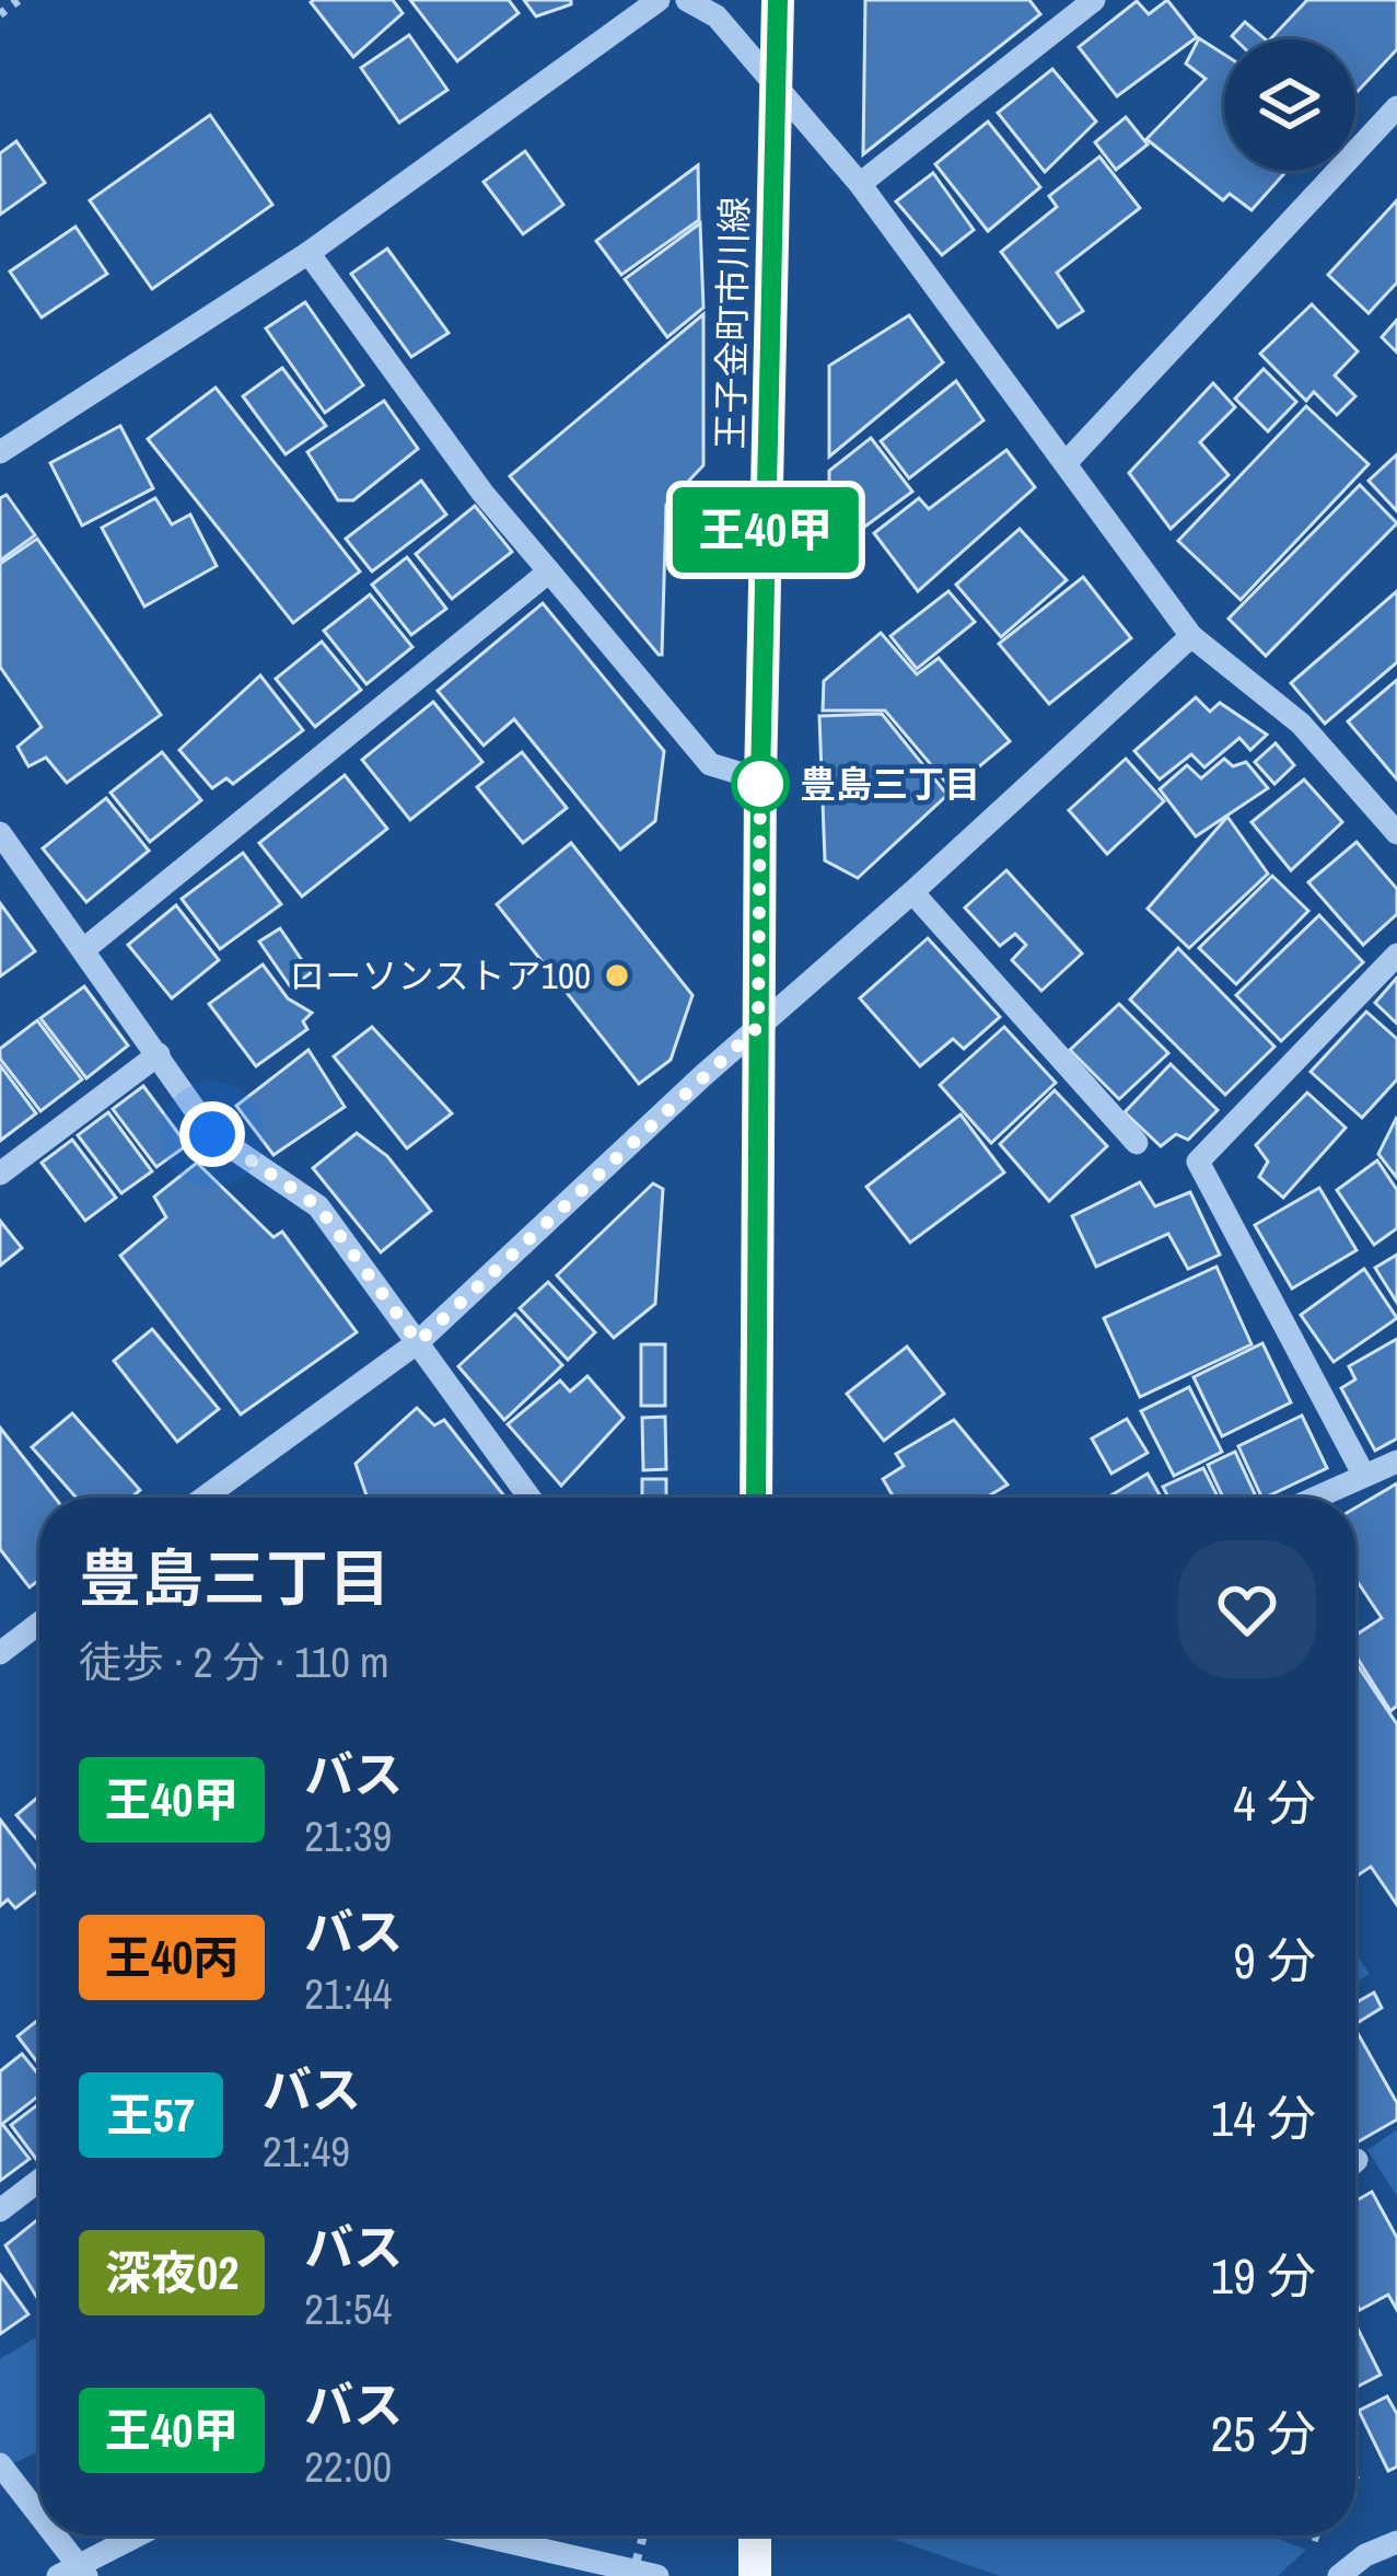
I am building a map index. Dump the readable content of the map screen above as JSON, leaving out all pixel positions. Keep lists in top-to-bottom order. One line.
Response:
{"streets":{"main road":["王子金町市川線"]},"places":["豊島三丁目","ローソンストア100"],"lines":["bus line 王40甲"],"page":{"on_map":"王40甲","heading":["豊島三丁目","徒歩 · 2 分 · 110 m"],"list":[{"mark":"王40甲","name":"バス","note":"21:39","value":"4 分"},{"mark":"王40丙","name":"バス","note":"21:44","value":"9 分"},{"mark":"王57","name":"バス","note":"21:49","value":"14 分"},{"mark":"深夜02","name":"バス","note":"21:54","value":"19 分"},{"mark":"王40甲","name":"バス","note":"22:00","value":"25 分"}]}}
